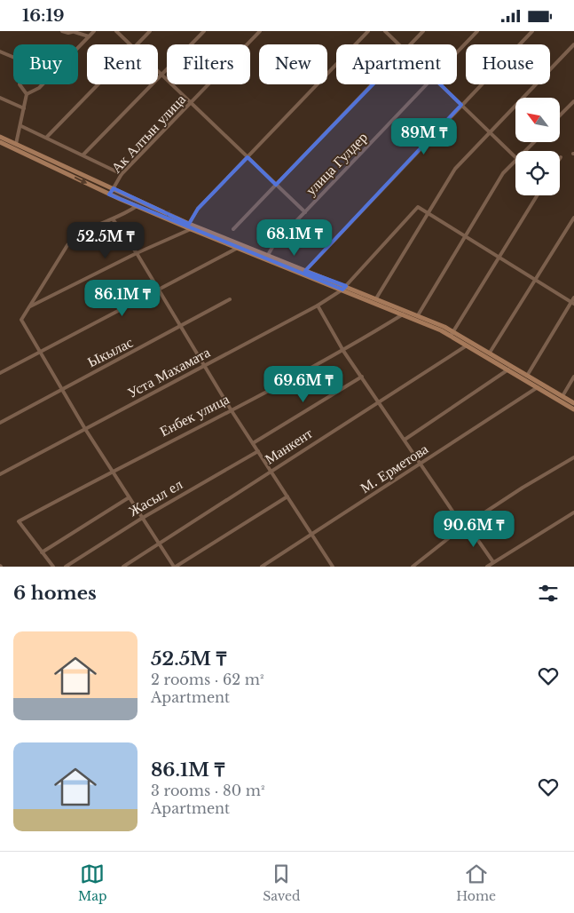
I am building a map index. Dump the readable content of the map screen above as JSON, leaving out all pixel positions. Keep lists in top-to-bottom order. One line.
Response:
{"streets":{"street":["Ак Алтын улица","улица Гулдер","Ыкылас","Уста Махамата","Енбек улица","Манкент","М. Ерметова","Жасыл ел"]},"north":"top left","page":{"status":"16:19","chip":["Buy","Rent","Filters","New","Apartment","House"],"price":["89M ₸","68.1M ₸","52.5M ₸","86.1M ₸","69.6M ₸","90.6M ₸"],"heading":"6 homes","list":[{"name":"52.5M ₸","note":"2 rooms · 62 m² · Apartment"},{"name":"86.1M ₸","note":"3 rooms · 80 m² · Apartment"}],"tabs":["Map","Saved","Home"]}}
